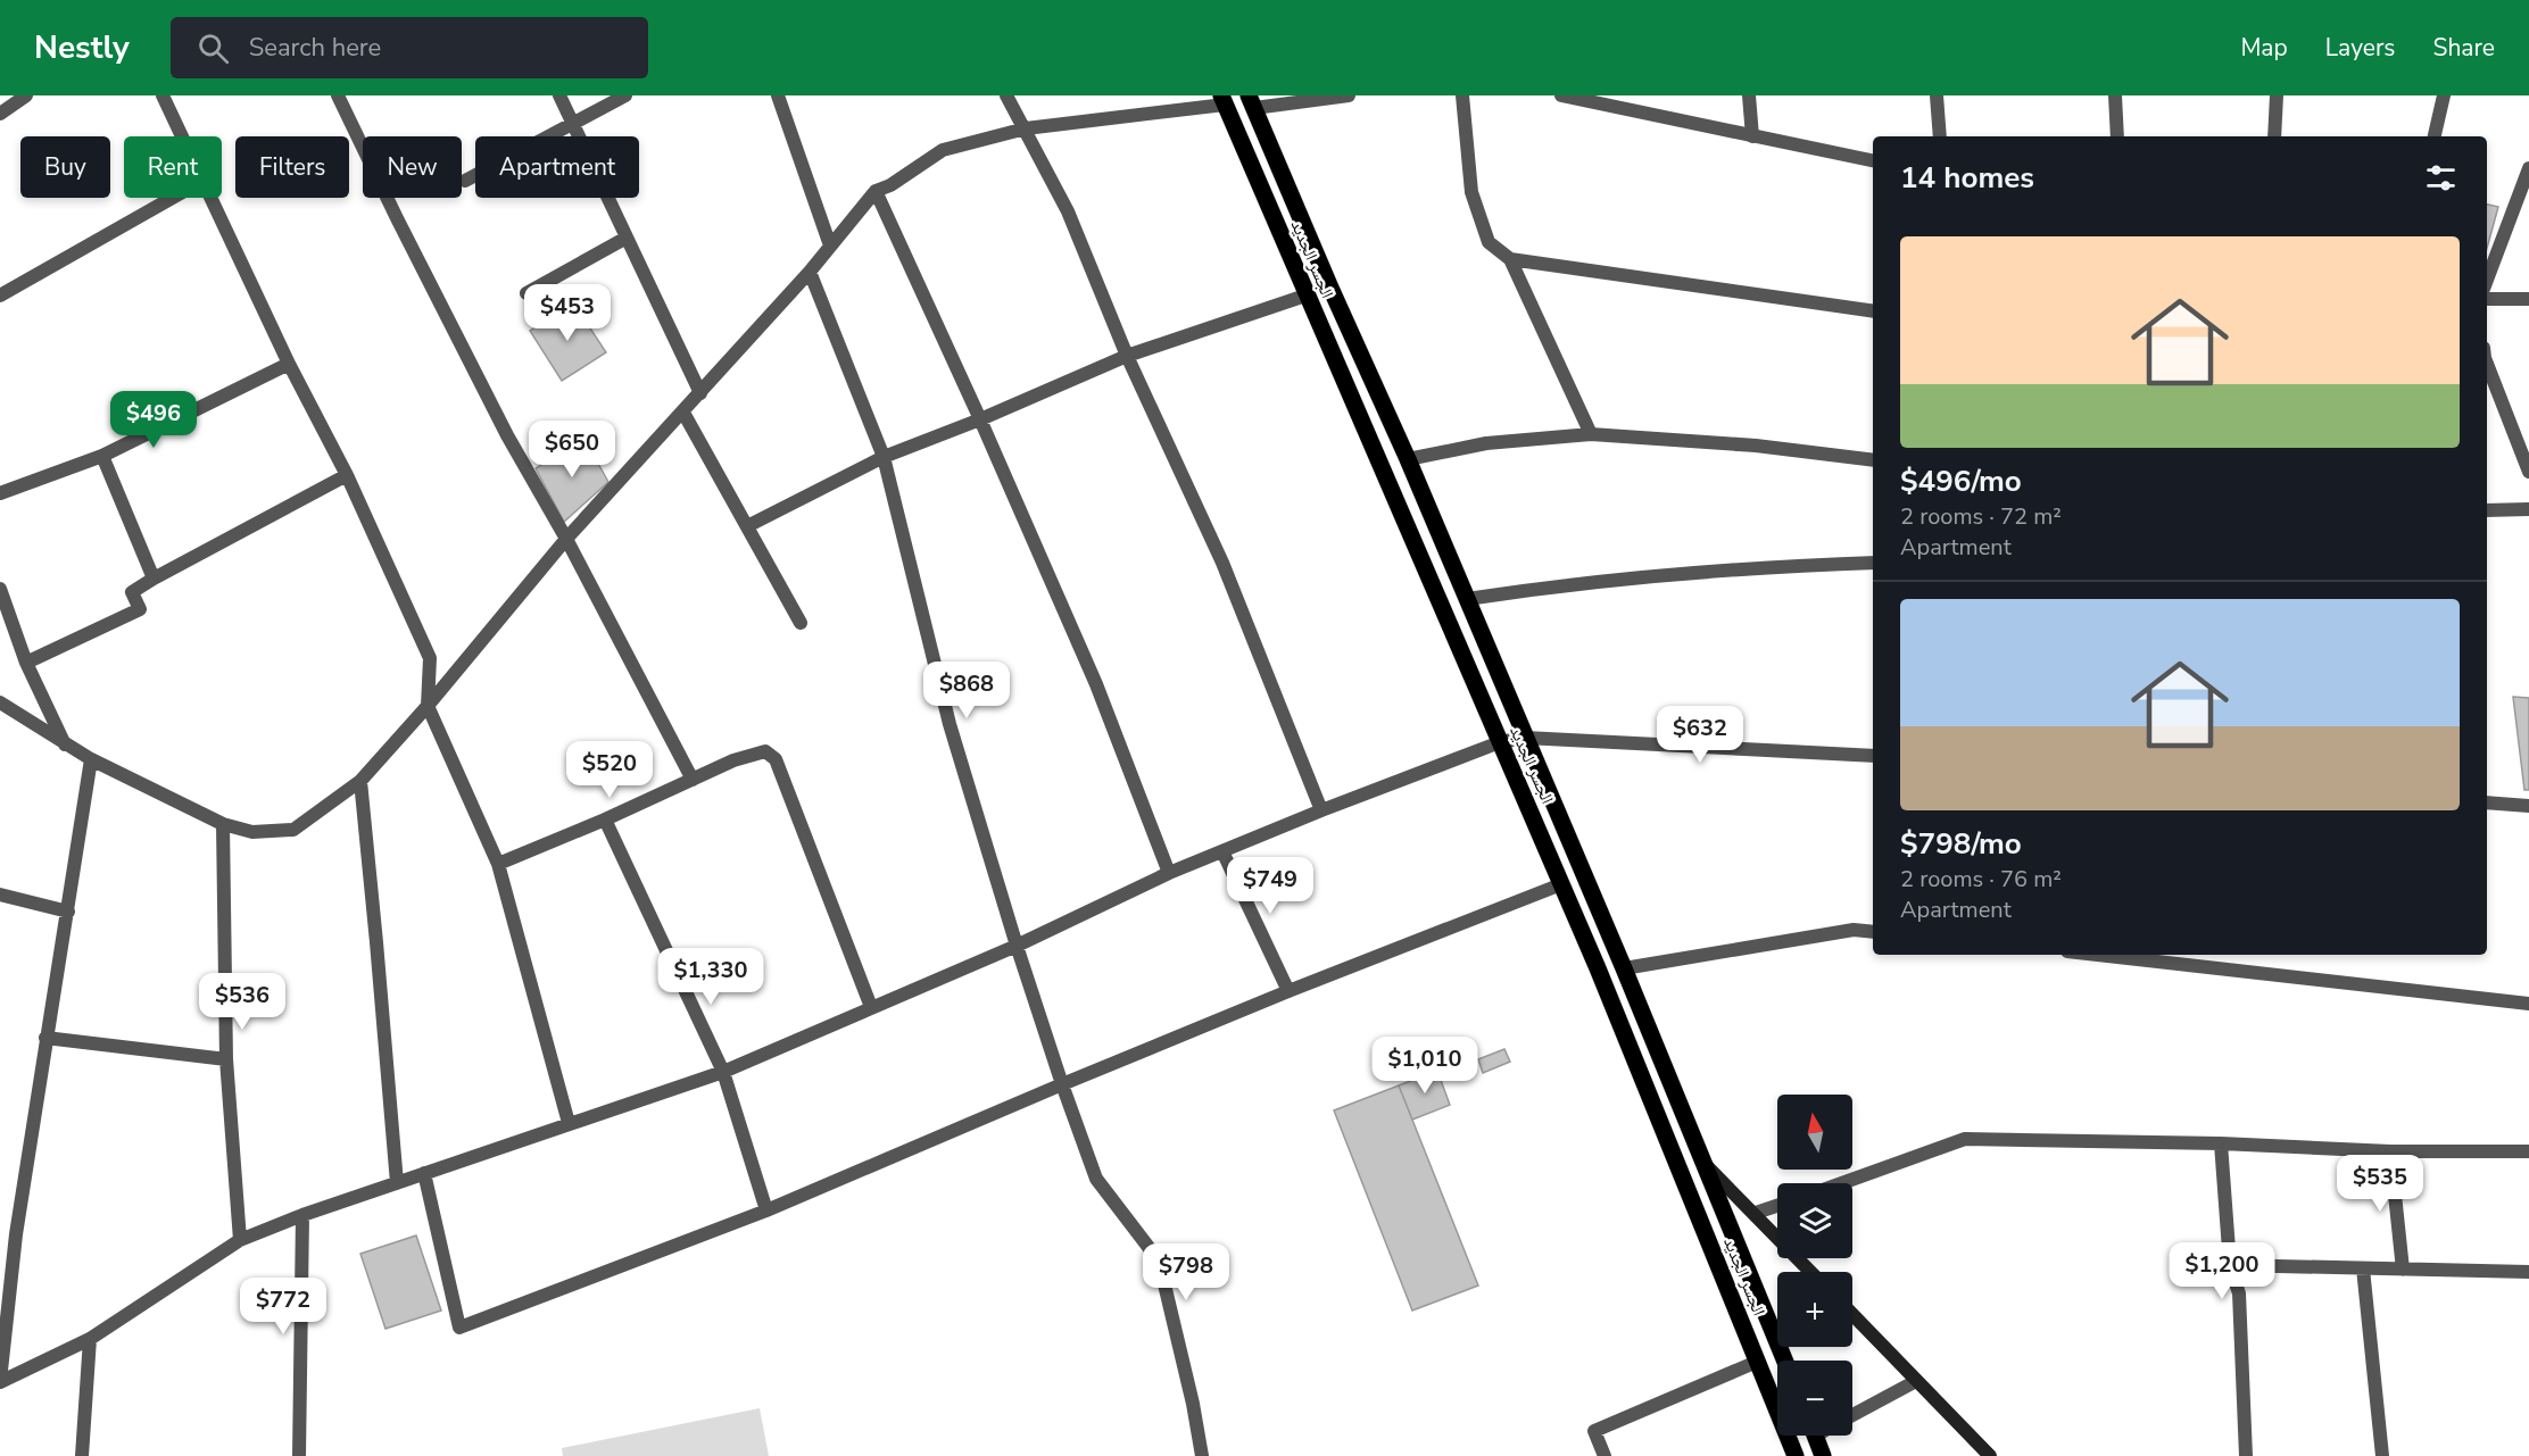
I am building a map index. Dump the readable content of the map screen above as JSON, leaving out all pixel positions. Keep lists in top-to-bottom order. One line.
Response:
{"streets":{"main road":["الجسر الجديد"]},"north":"top","page":{"header":"Nestly","search":"Search here","nav":["Map","Layers","Share"],"chip":["Buy","Rent","Filters","New","Apartment"],"heading":"14 homes","list":[{"name":"$496/mo","note":"2 rooms · 72 m² · Apartment"},{"name":"$798/mo","note":"2 rooms · 76 m² · Apartment"}],"price":["$453","$496","$650","$868","$632","$520","$749","$1,330","$536","$1,010","$535","$1,200","$798","$772"],"map_buttons":["+","−"]}}
